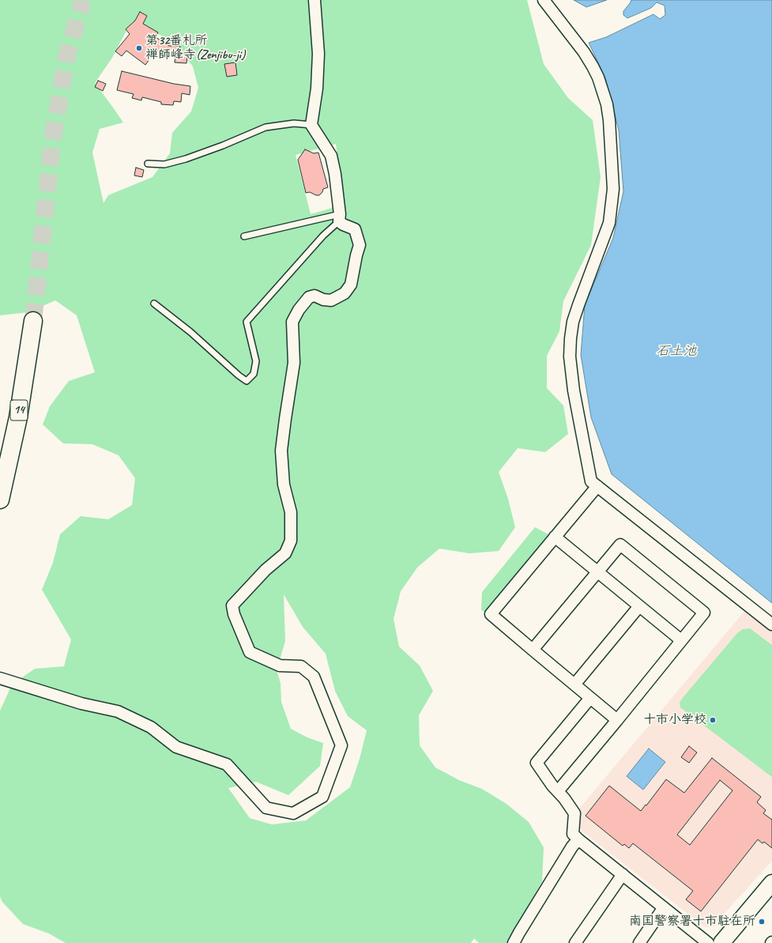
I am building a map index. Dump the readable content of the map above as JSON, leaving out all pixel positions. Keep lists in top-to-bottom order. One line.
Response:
{"streets":{"main road":["14"]},"water":["石土池"],"places":["第32番札所 禅師峰寺(Zenjibu-ji)","十市小学校","南国警察署十市駐在所"]}
